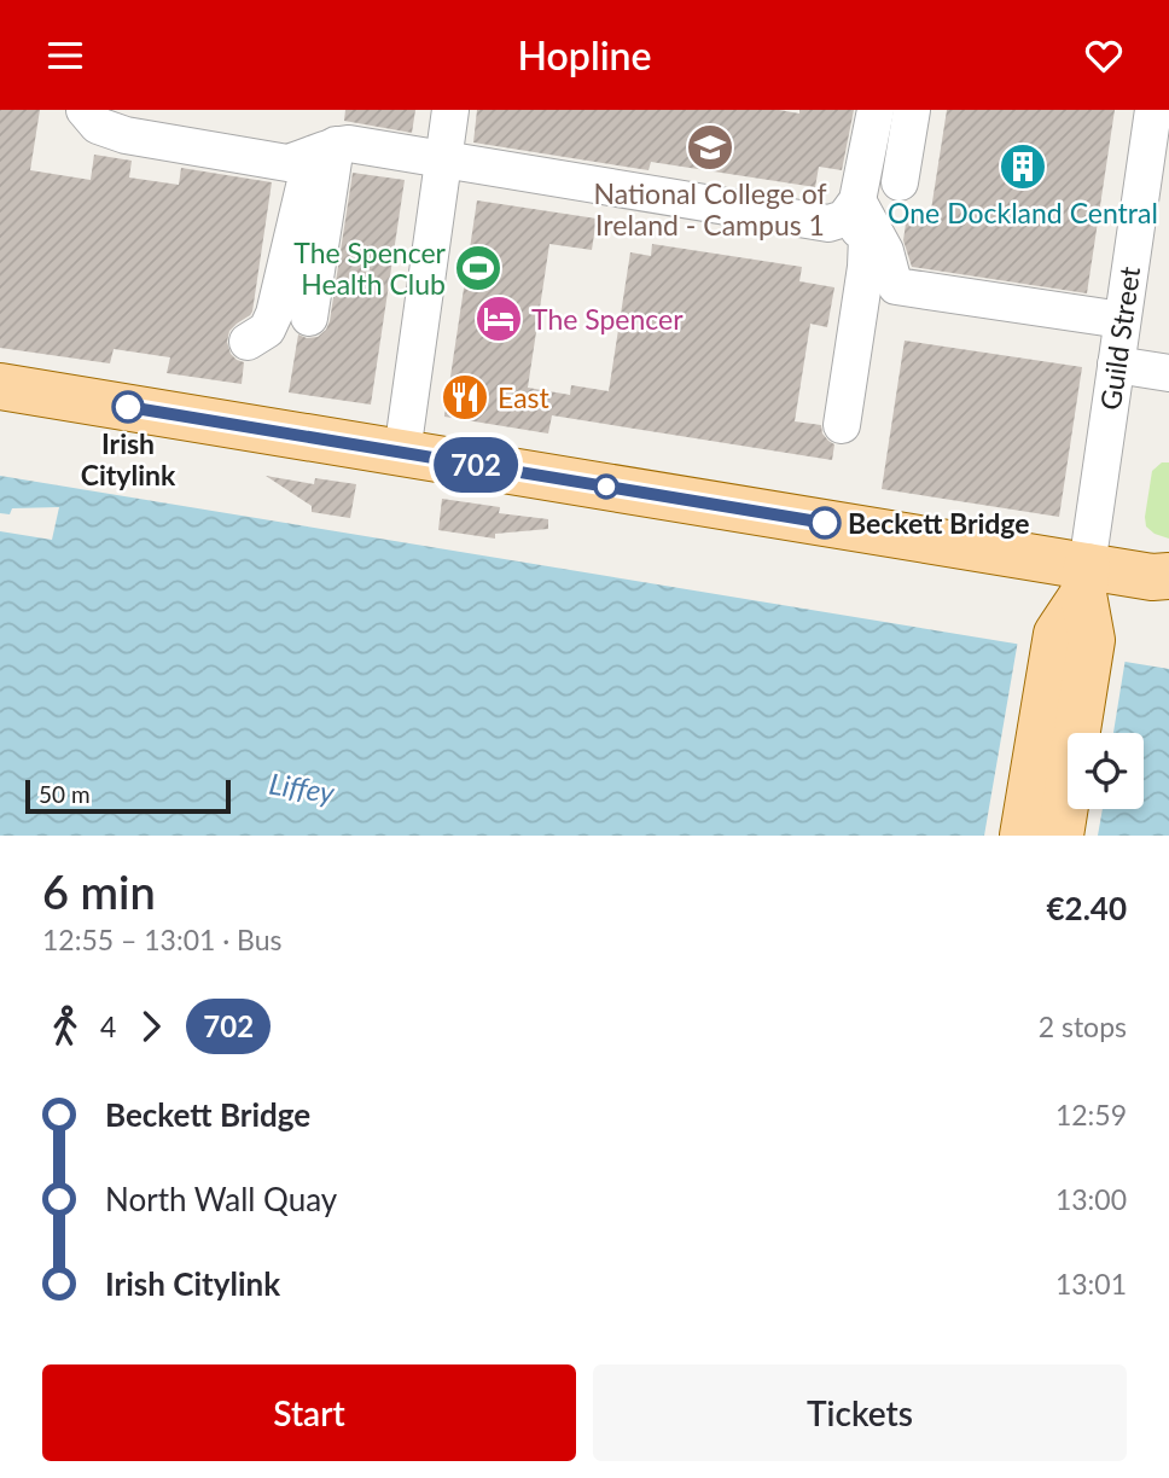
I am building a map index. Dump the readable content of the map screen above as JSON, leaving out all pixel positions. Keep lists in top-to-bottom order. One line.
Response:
{"streets":{"street":["Guild Street"]},"water":["Liffey"],"places":{"school or university":["National College of Ireland - Campus 1"],"building":["One Dockland Central"],"sports":["The Spencer Health Club"],"hotel":["The Spencer"],"restaurant":["East"],"other":["Irish Citylink","Beckett Bridge"]},"lines":["bus line 702"],"scale_bar":"50 m","page":{"header":"Hopline","on_map":"702","scale":"50 m","heading":["6 min","12:55 – 13:01 · Bus","€2.40"],"legs":["4","702","2 stops"],"list":[{"name":"Beckett Bridge","value":"12:59"},{"name":"North Wall Quay","value":"13:00"},{"name":"Irish Citylink","value":"13:01"}],"buttons":["Start","Tickets"]}}
